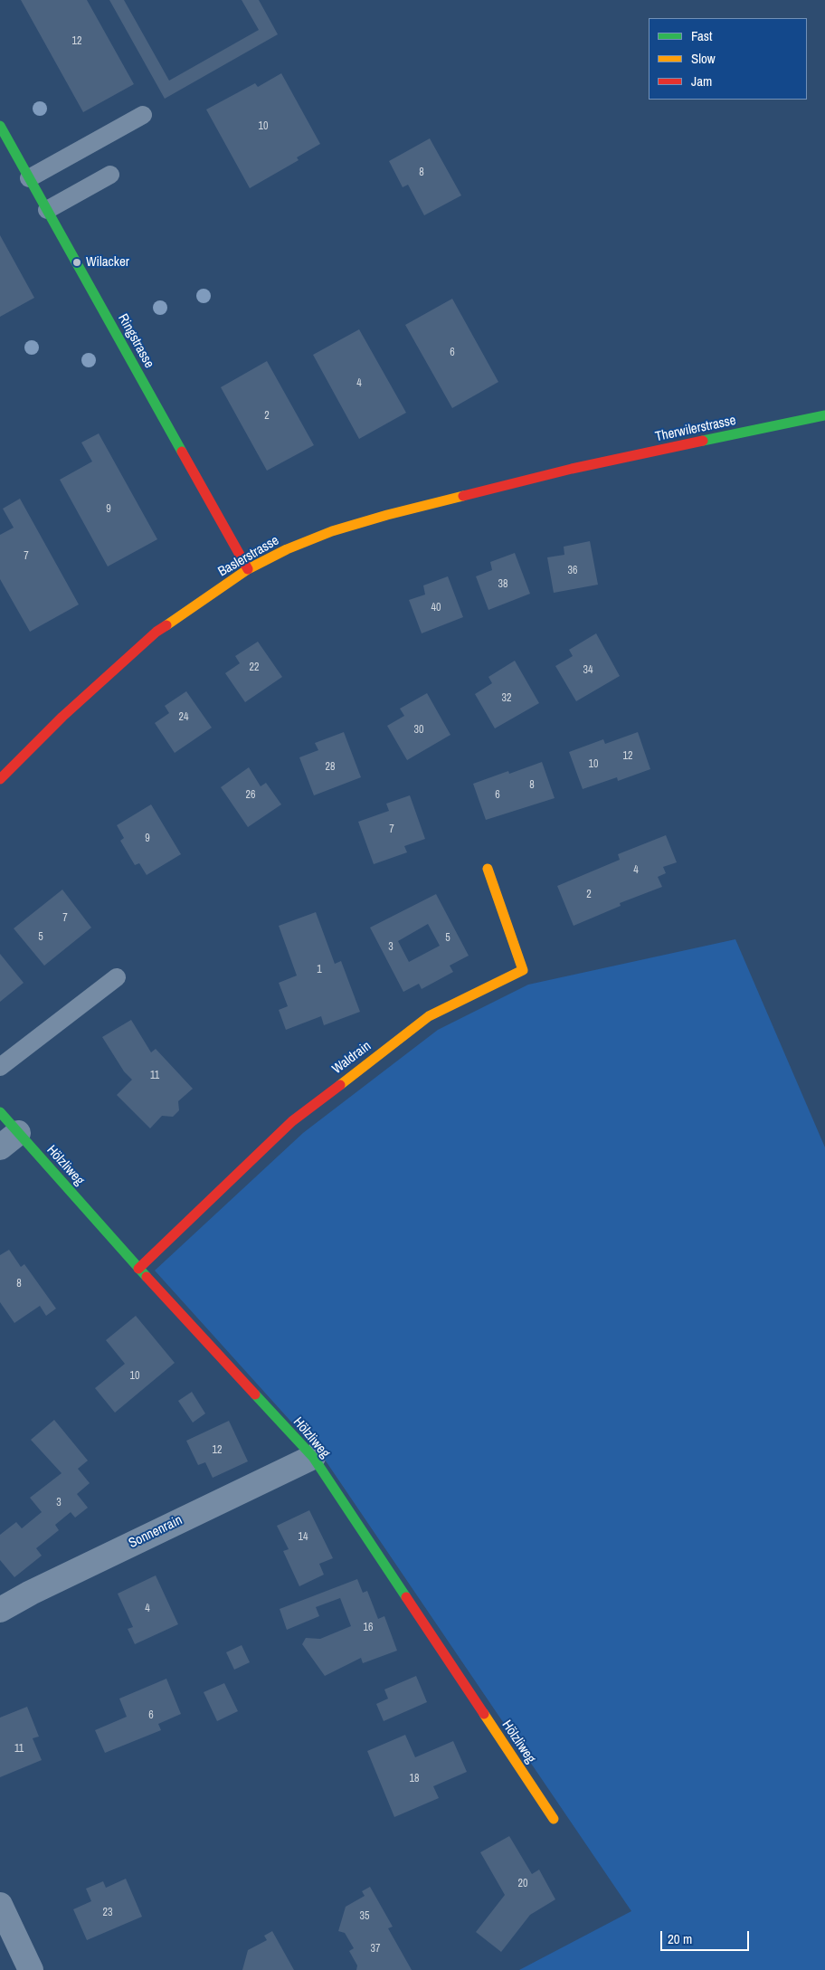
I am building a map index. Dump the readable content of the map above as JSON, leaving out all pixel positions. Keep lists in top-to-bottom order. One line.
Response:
{"streets":{"street":["Ringstrasse","Therwilerstrasse","Baslerstrasse","Waldrain","Hölzliweg","Sonnenrain"]},"crossings":[["Ringstrasse","Baslerstrasse"],["Therwilerstrasse","Baslerstrasse"],["Waldrain","Hölzliweg"],["Hölzliweg","Sonnenrain"]],"places":["Wilacker"],"house_numbers":["12","10","8","6","4","2","9","7","36","38","40","22","34","32","24","30","12","10","28","8","26","6","7","9","4","2","7","5","5","3","1","11","8","10","12","3","14","4","16","6","11","18","20","23","35","37"],"legend":["Fast","Slow","Jam"],"scale_bar":"20 m"}
